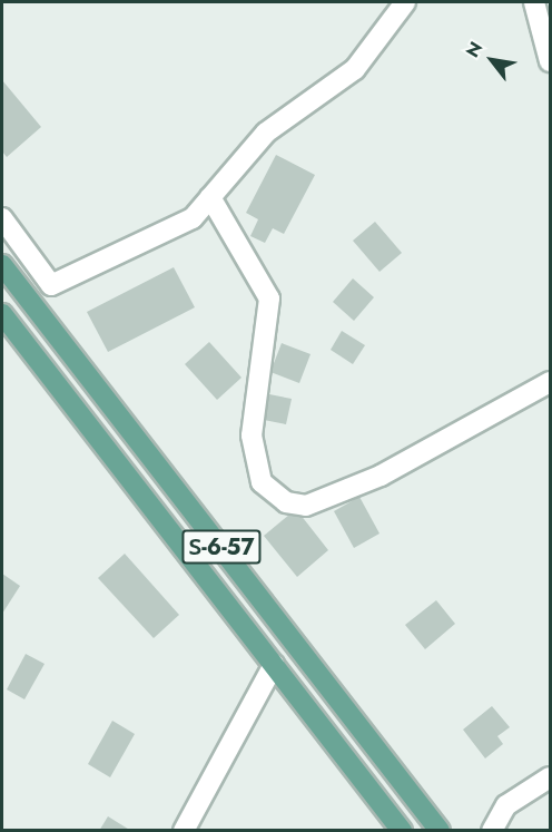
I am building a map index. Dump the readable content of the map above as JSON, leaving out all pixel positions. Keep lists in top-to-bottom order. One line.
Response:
{"streets":{"main road":["Տ-6-57"]},"north":"top left"}
